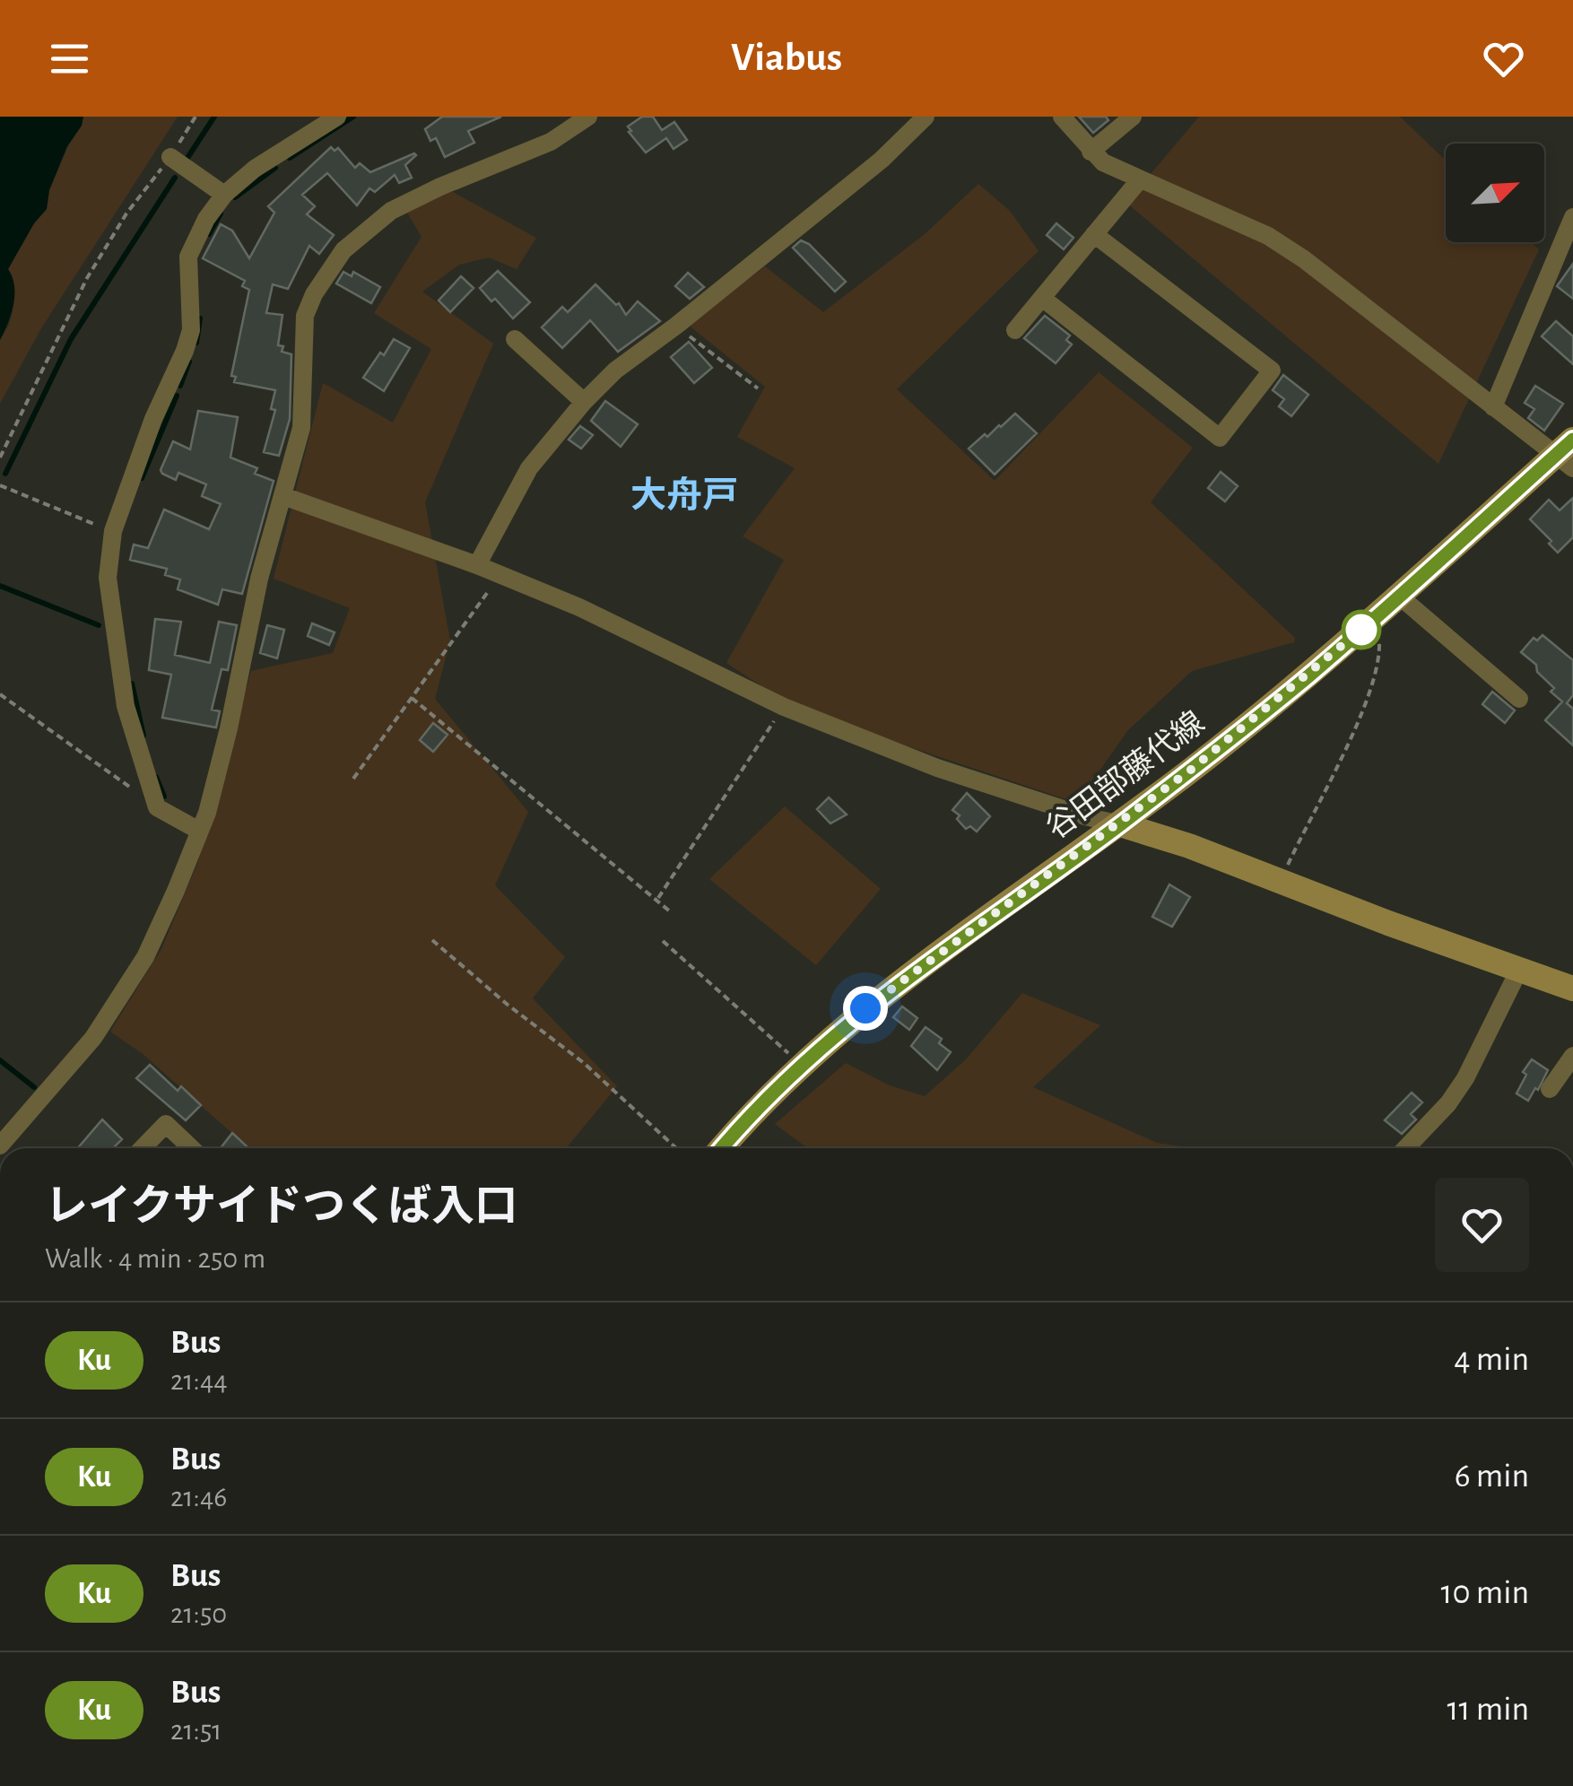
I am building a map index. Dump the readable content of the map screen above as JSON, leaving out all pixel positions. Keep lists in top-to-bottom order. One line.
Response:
{"streets":{"main road":["谷田部藤代線"]},"districts":["大舟戸"],"lines":["bus line Ku"],"north":"top right","page":{"header":"Viabus","heading":["レイクサイドつくば入口","Walk · 4 min · 250 m"],"list":[{"mark":"Ku","name":"Bus","note":"21:44","value":"4 min"},{"mark":"Ku","name":"Bus","note":"21:46","value":"6 min"},{"mark":"Ku","name":"Bus","note":"21:50","value":"10 min"},{"mark":"Ku","name":"Bus","note":"21:51","value":"11 min"}]}}
